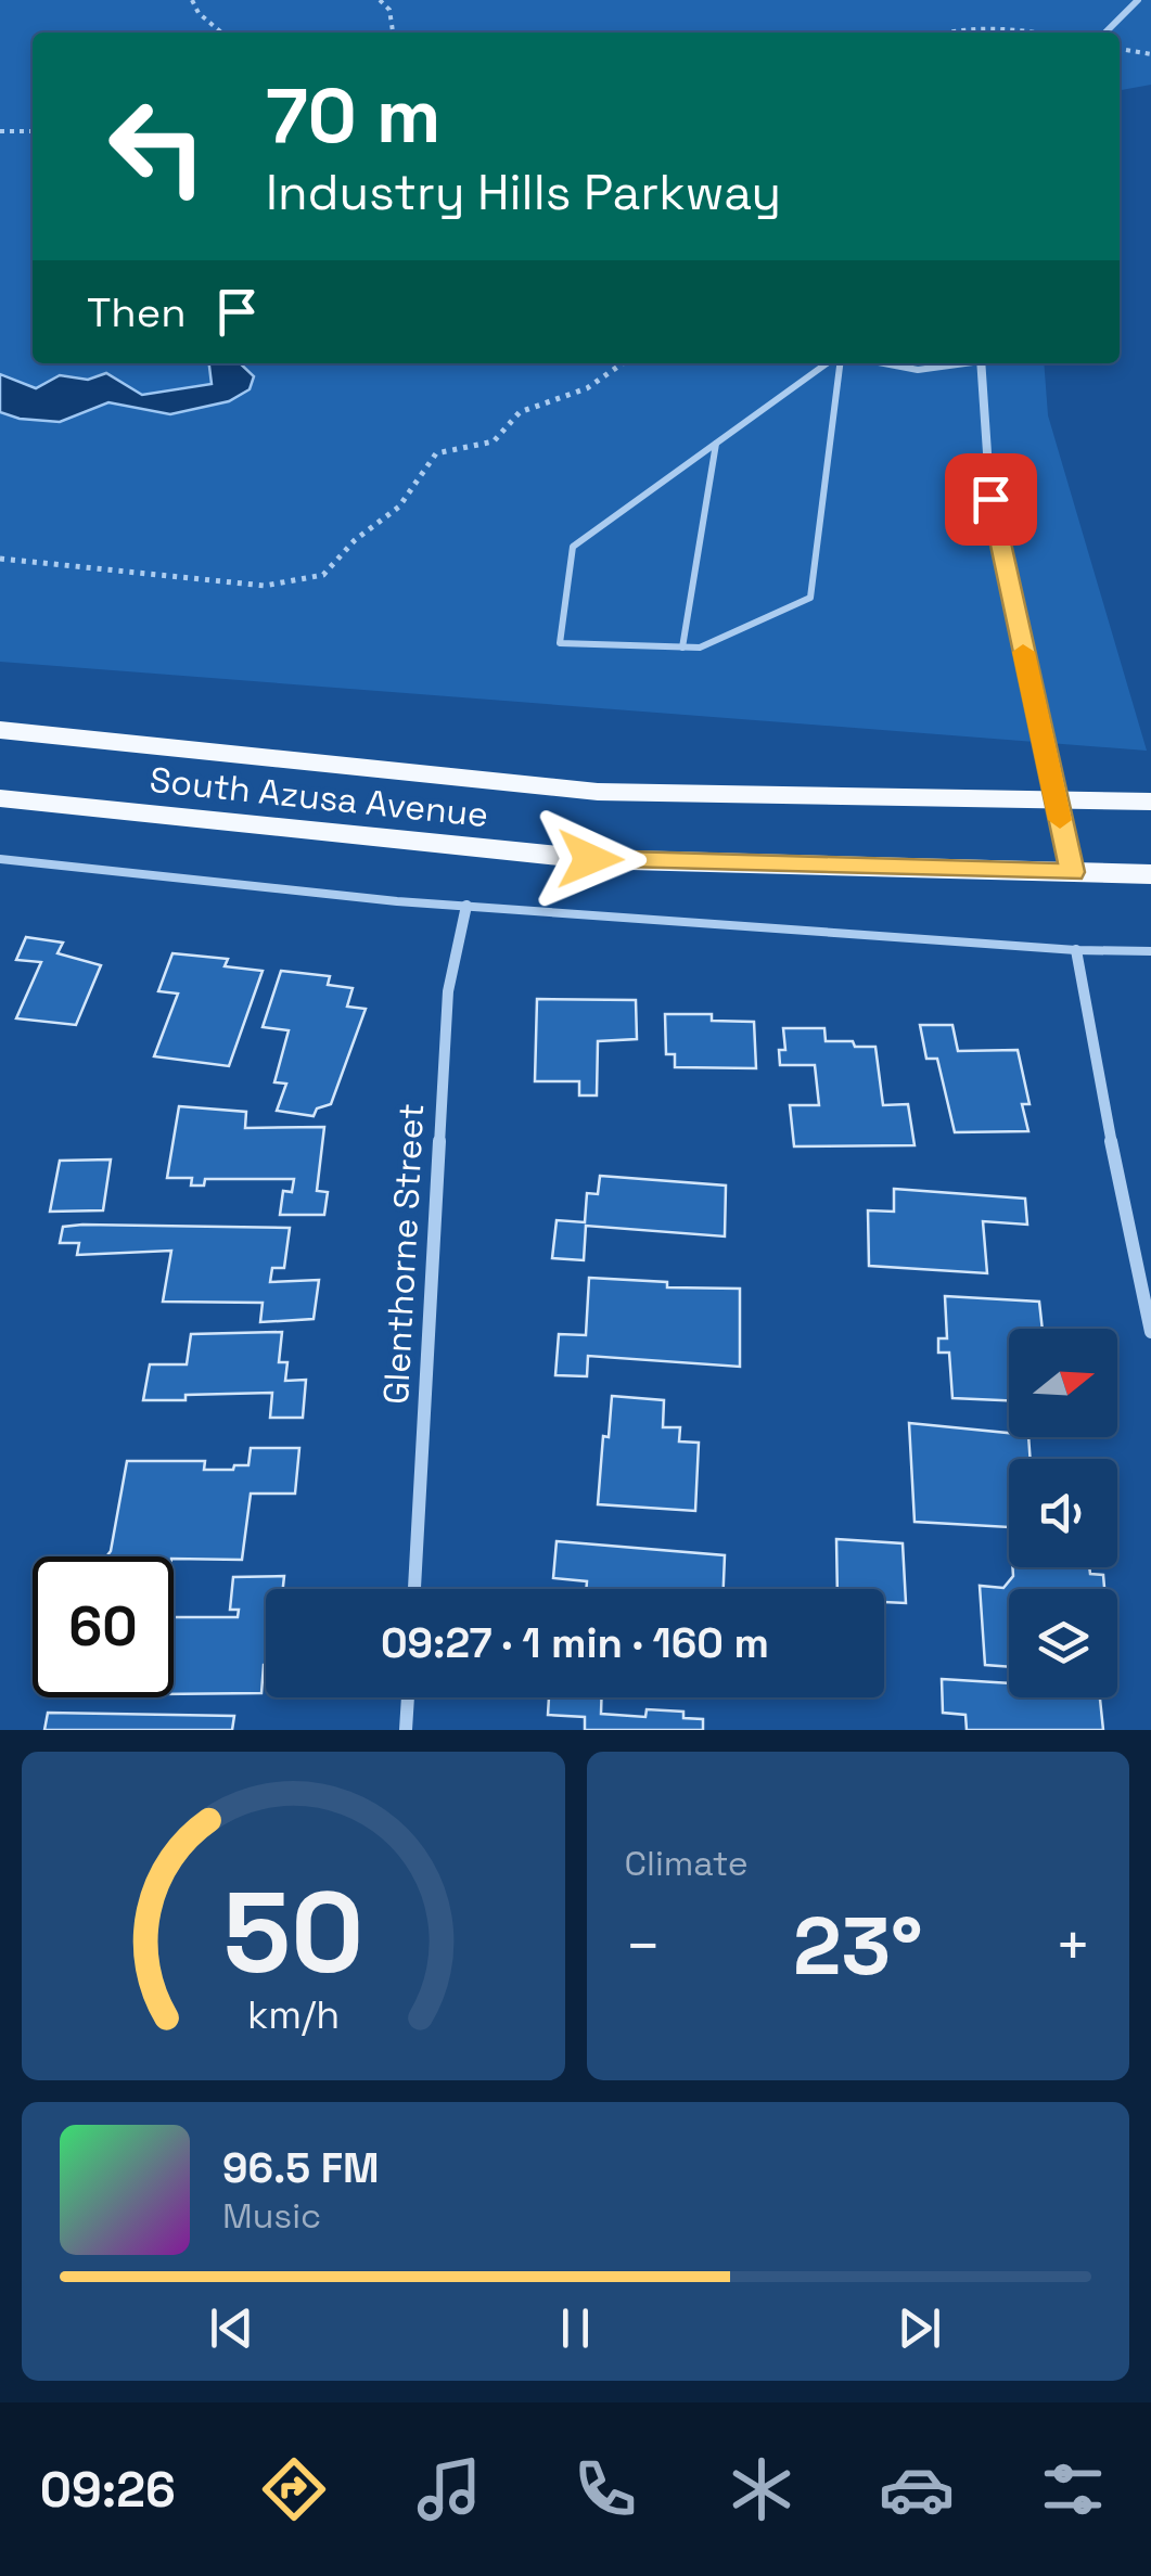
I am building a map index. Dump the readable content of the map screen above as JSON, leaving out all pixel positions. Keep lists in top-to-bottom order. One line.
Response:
{"streets":{"main road":["South Azusa Avenue"],"street":["Glenthorne Street"]},"north":"right","page":{"turn":["70 m","Industry Hills Parkway"],"then":"Then","limit":"60","trip":"09:27 · 1 min · 160 m","tile":"Climate","heat":["−","23°","+"],"song":["96.5 FM","Music"],"tabs":"09:26","gauge":["50","km/h"]}}
